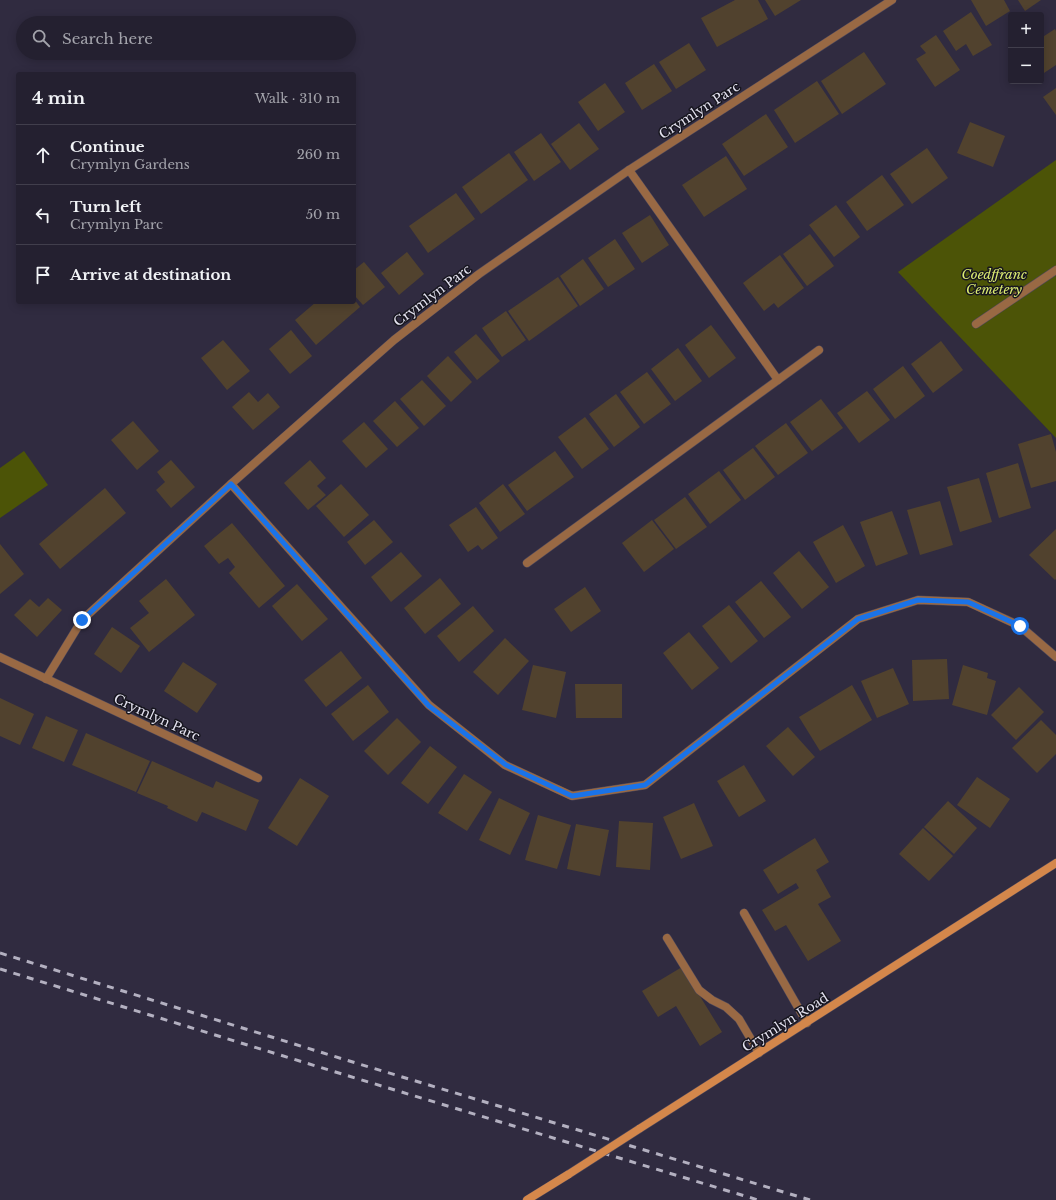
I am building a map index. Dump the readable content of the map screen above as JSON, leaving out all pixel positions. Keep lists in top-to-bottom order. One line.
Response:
{"streets":{"street":["Crymlyn Parc","Crymlyn Road"]},"parks":["Coedffranc Cemetery"],"page":{"map_buttons":["+","−"],"search":"Search here","heading":["4 min","Walk · 310 m"],"list":[["Continue","Crymlyn Gardens","260 m"],["Turn left","Crymlyn Parc","50 m"],"Arrive at destination"]}}
